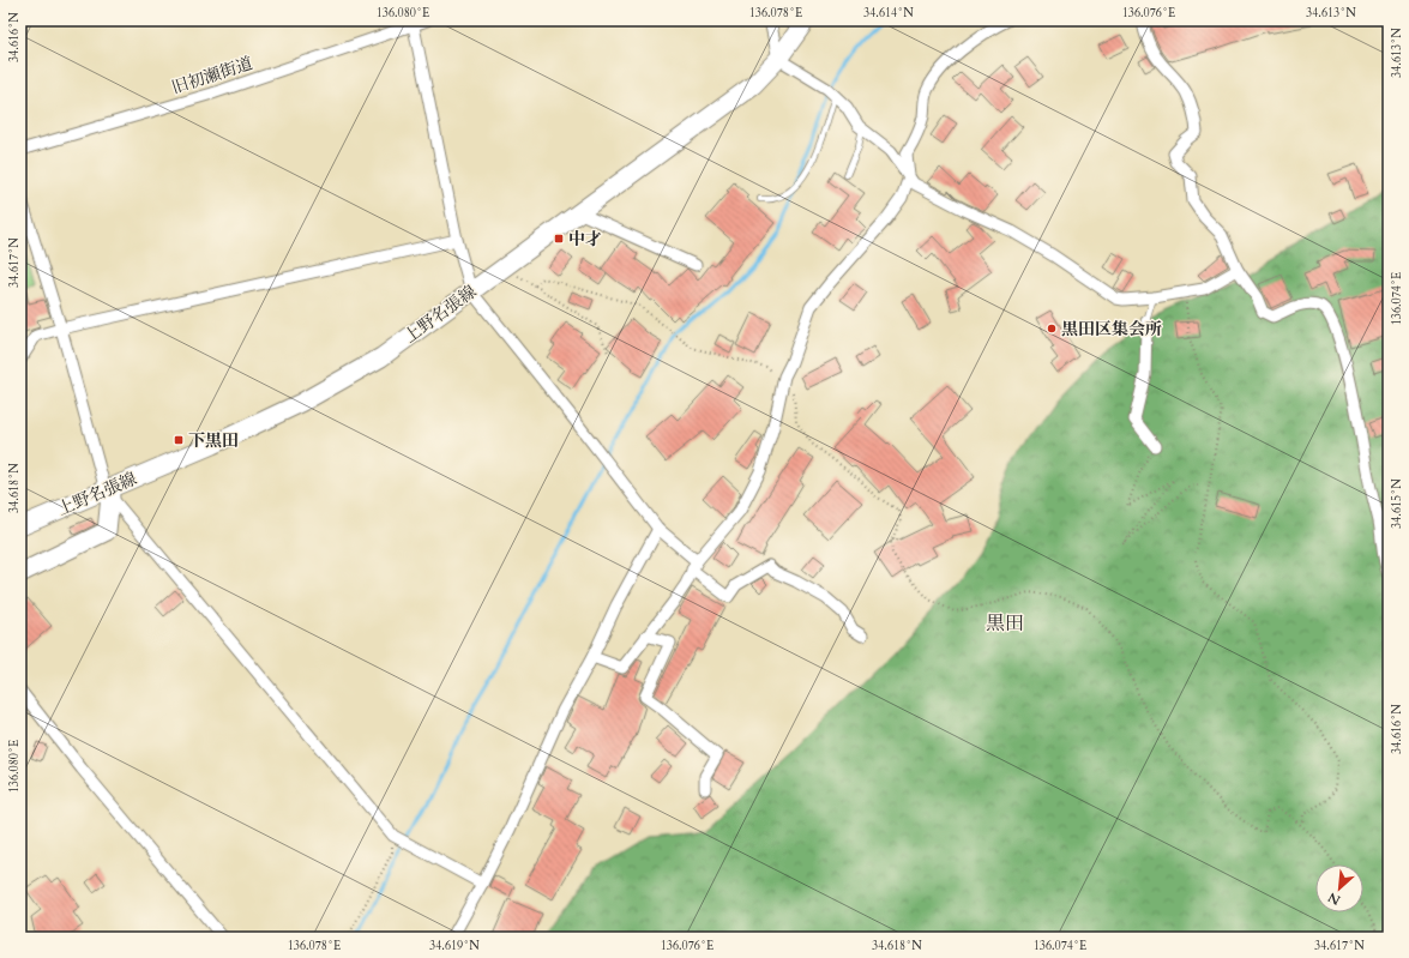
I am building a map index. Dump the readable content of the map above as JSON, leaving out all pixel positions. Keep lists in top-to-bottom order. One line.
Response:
{"streets":{"main road":["上野名張線"],"street":["旧初瀬街道"]},"districts":["黒田"],"places":{"transit":["中才","下黒田"],"other":["黒田区集会所"]},"north":"bottom left","coordinates":["136.080°E","136.078°E","34.614°N","136.076°E","34.613°N","34.616°N","34.617°N","136.074°E","34.618°N","34.615°N","34.619°N"]}
